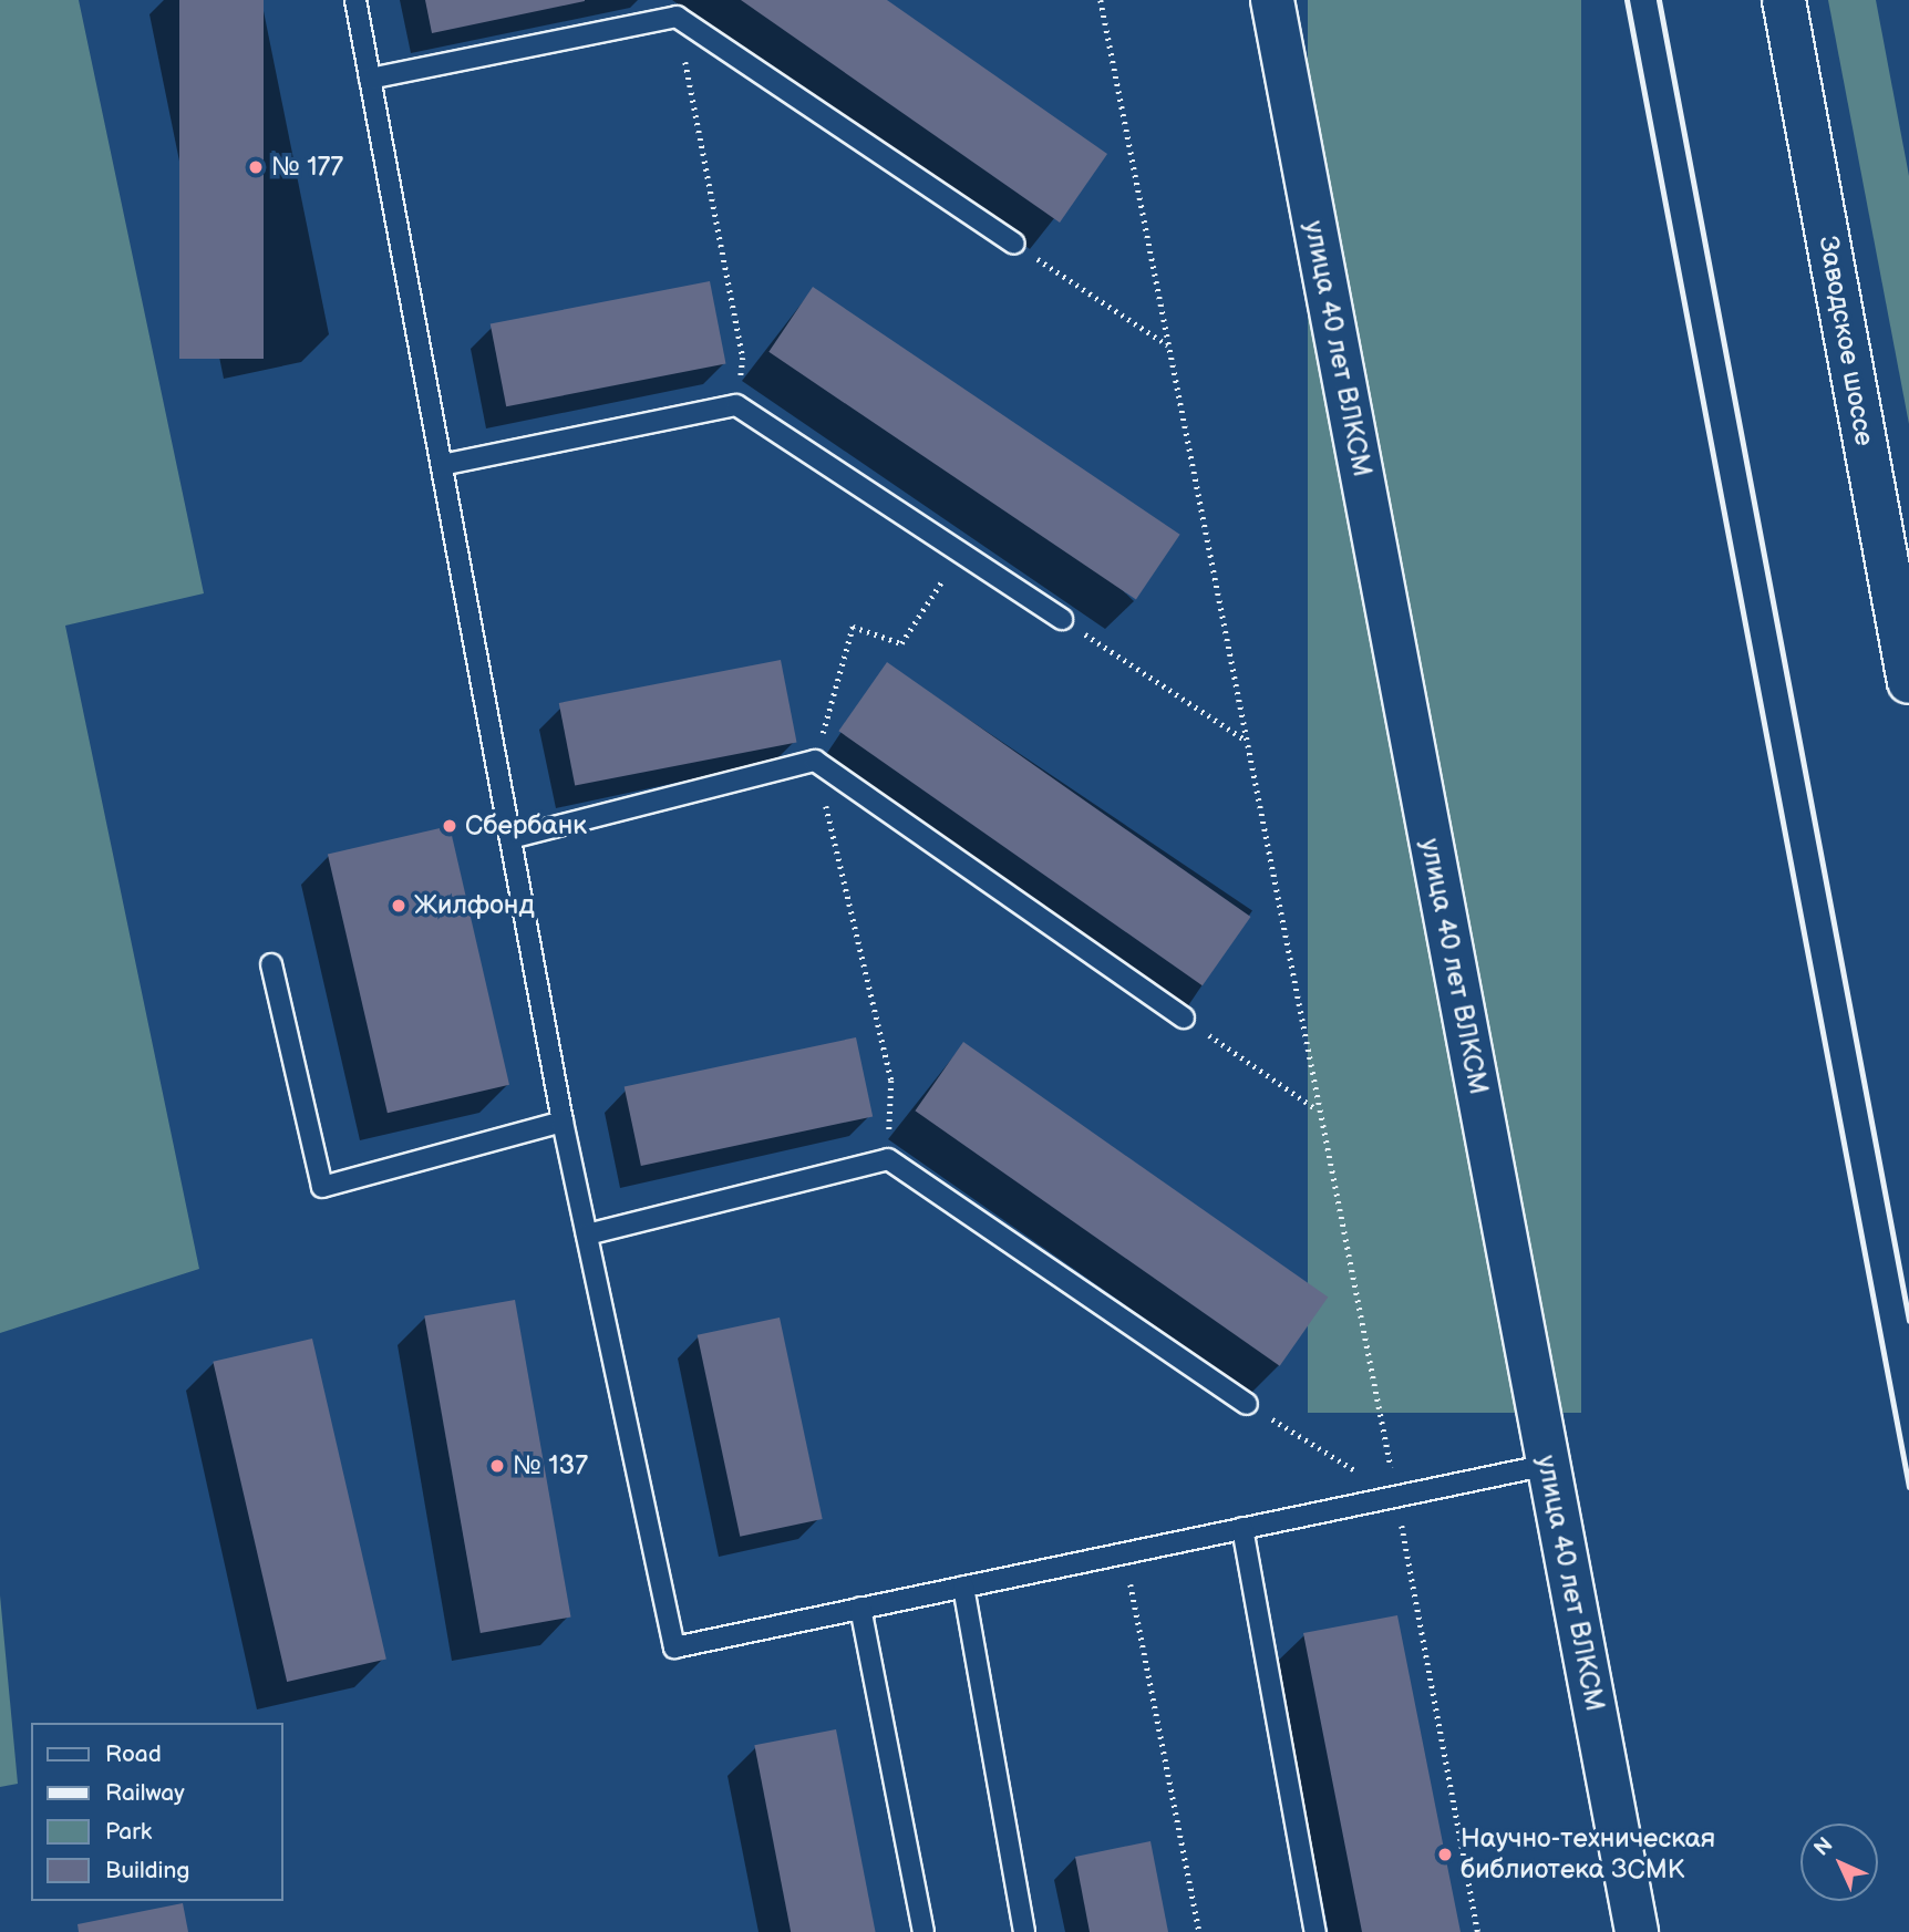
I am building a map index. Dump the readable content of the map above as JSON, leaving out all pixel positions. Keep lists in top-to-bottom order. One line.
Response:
{"streets":{"street":["Заводское шоссе","улица 40 лет ВЛКСМ"]},"places":["№ 177","Сбербанк","Жилфонд","№ 137","Научно-техническая библиотека ЗСМК"],"legend":["Road","Railway","Park","Building"],"north":"top left"}
